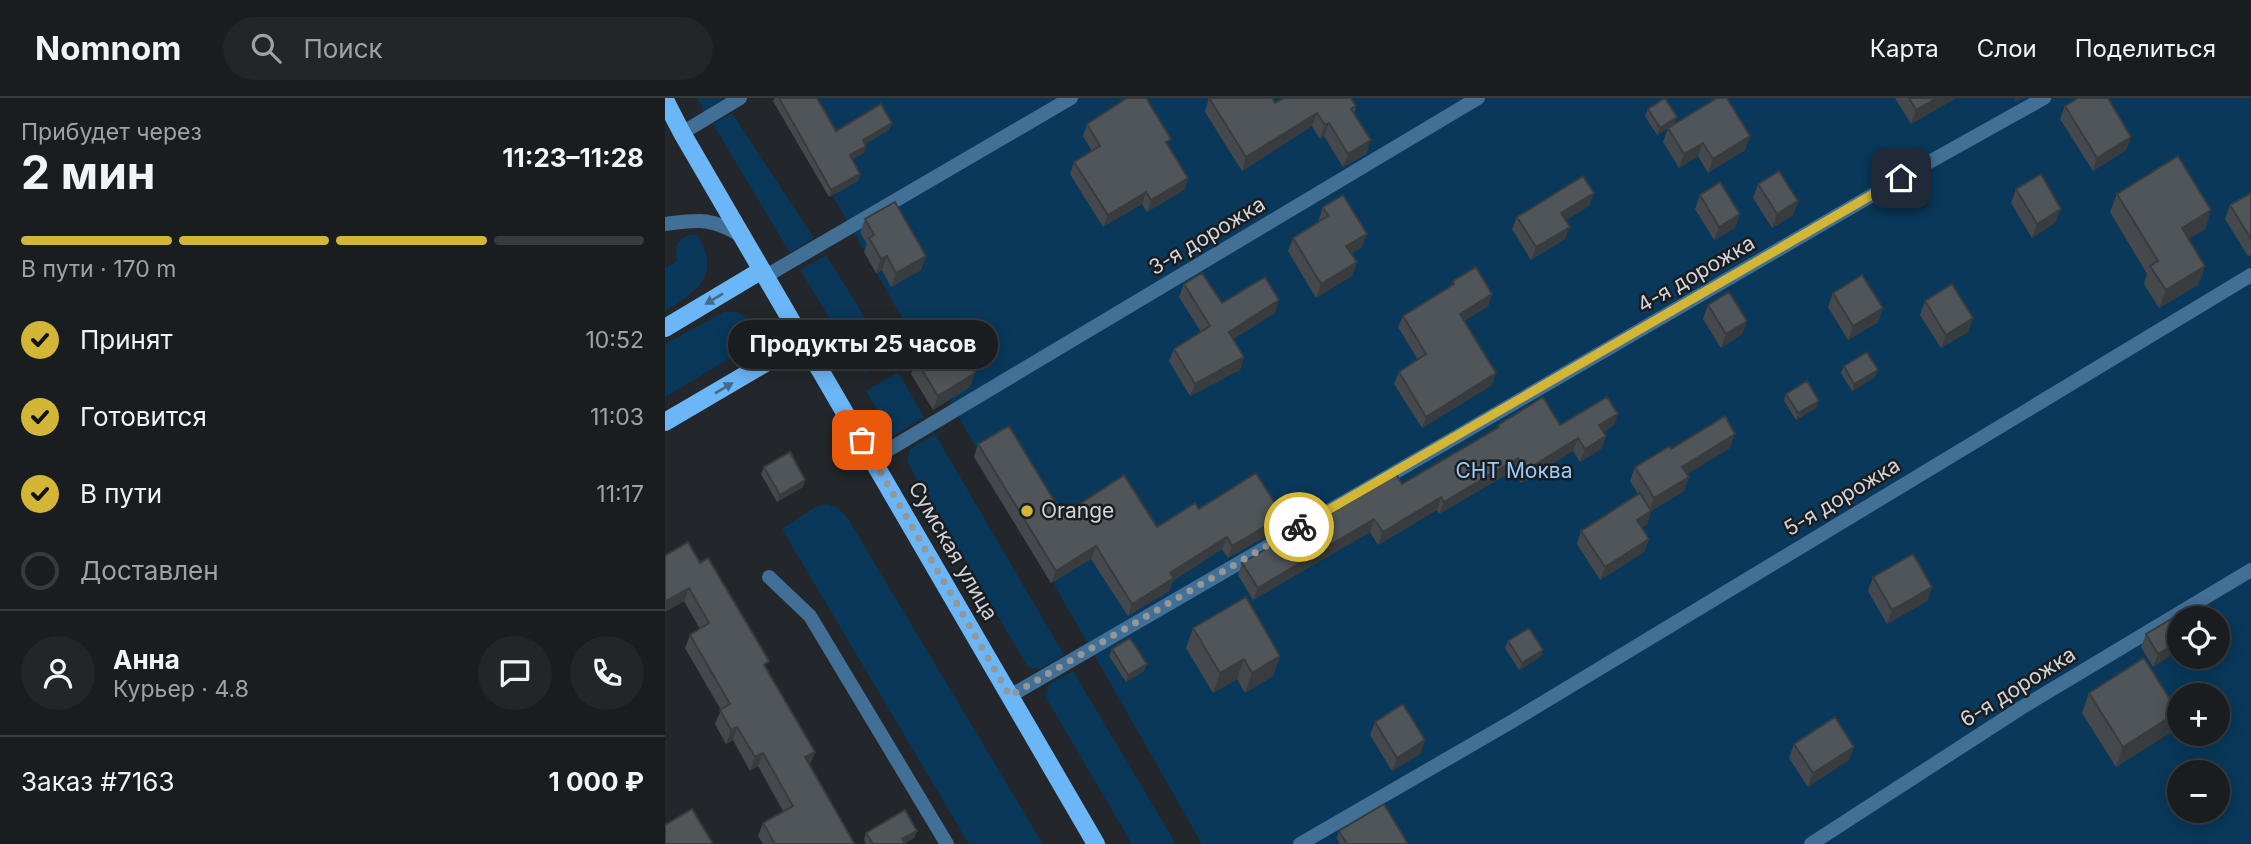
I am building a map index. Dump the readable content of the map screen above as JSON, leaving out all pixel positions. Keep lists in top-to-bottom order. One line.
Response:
{"streets":{"main road":["Сумская улица"],"street":["3-я дорожка","4-я дорожка","5-я дорожка","6-я дорожка"]},"crossings":[["3-я дорожка","Сумская улица"],["4-я дорожка","Сумская улица"]],"parks":["СНТ Моква"],"places":["Продукты 25 часов","Orange"],"page":{"header":"Nomnom","search":"Поиск","nav":["Карта","Слои","Поделиться"],"heading":["2 мин","Прибудет через","11:23–11:28"],"panel":["Анна","Курьер · 4.8","Заказ #7163","1 000 ₽"],"bar":"В пути · 170 m","list":[["Принят","10:52"],["Готовится","11:03"],["В пути","11:17"],"Доставлен"],"bubble":"Продукты 25 часов","map_buttons":["+","−"]}}
